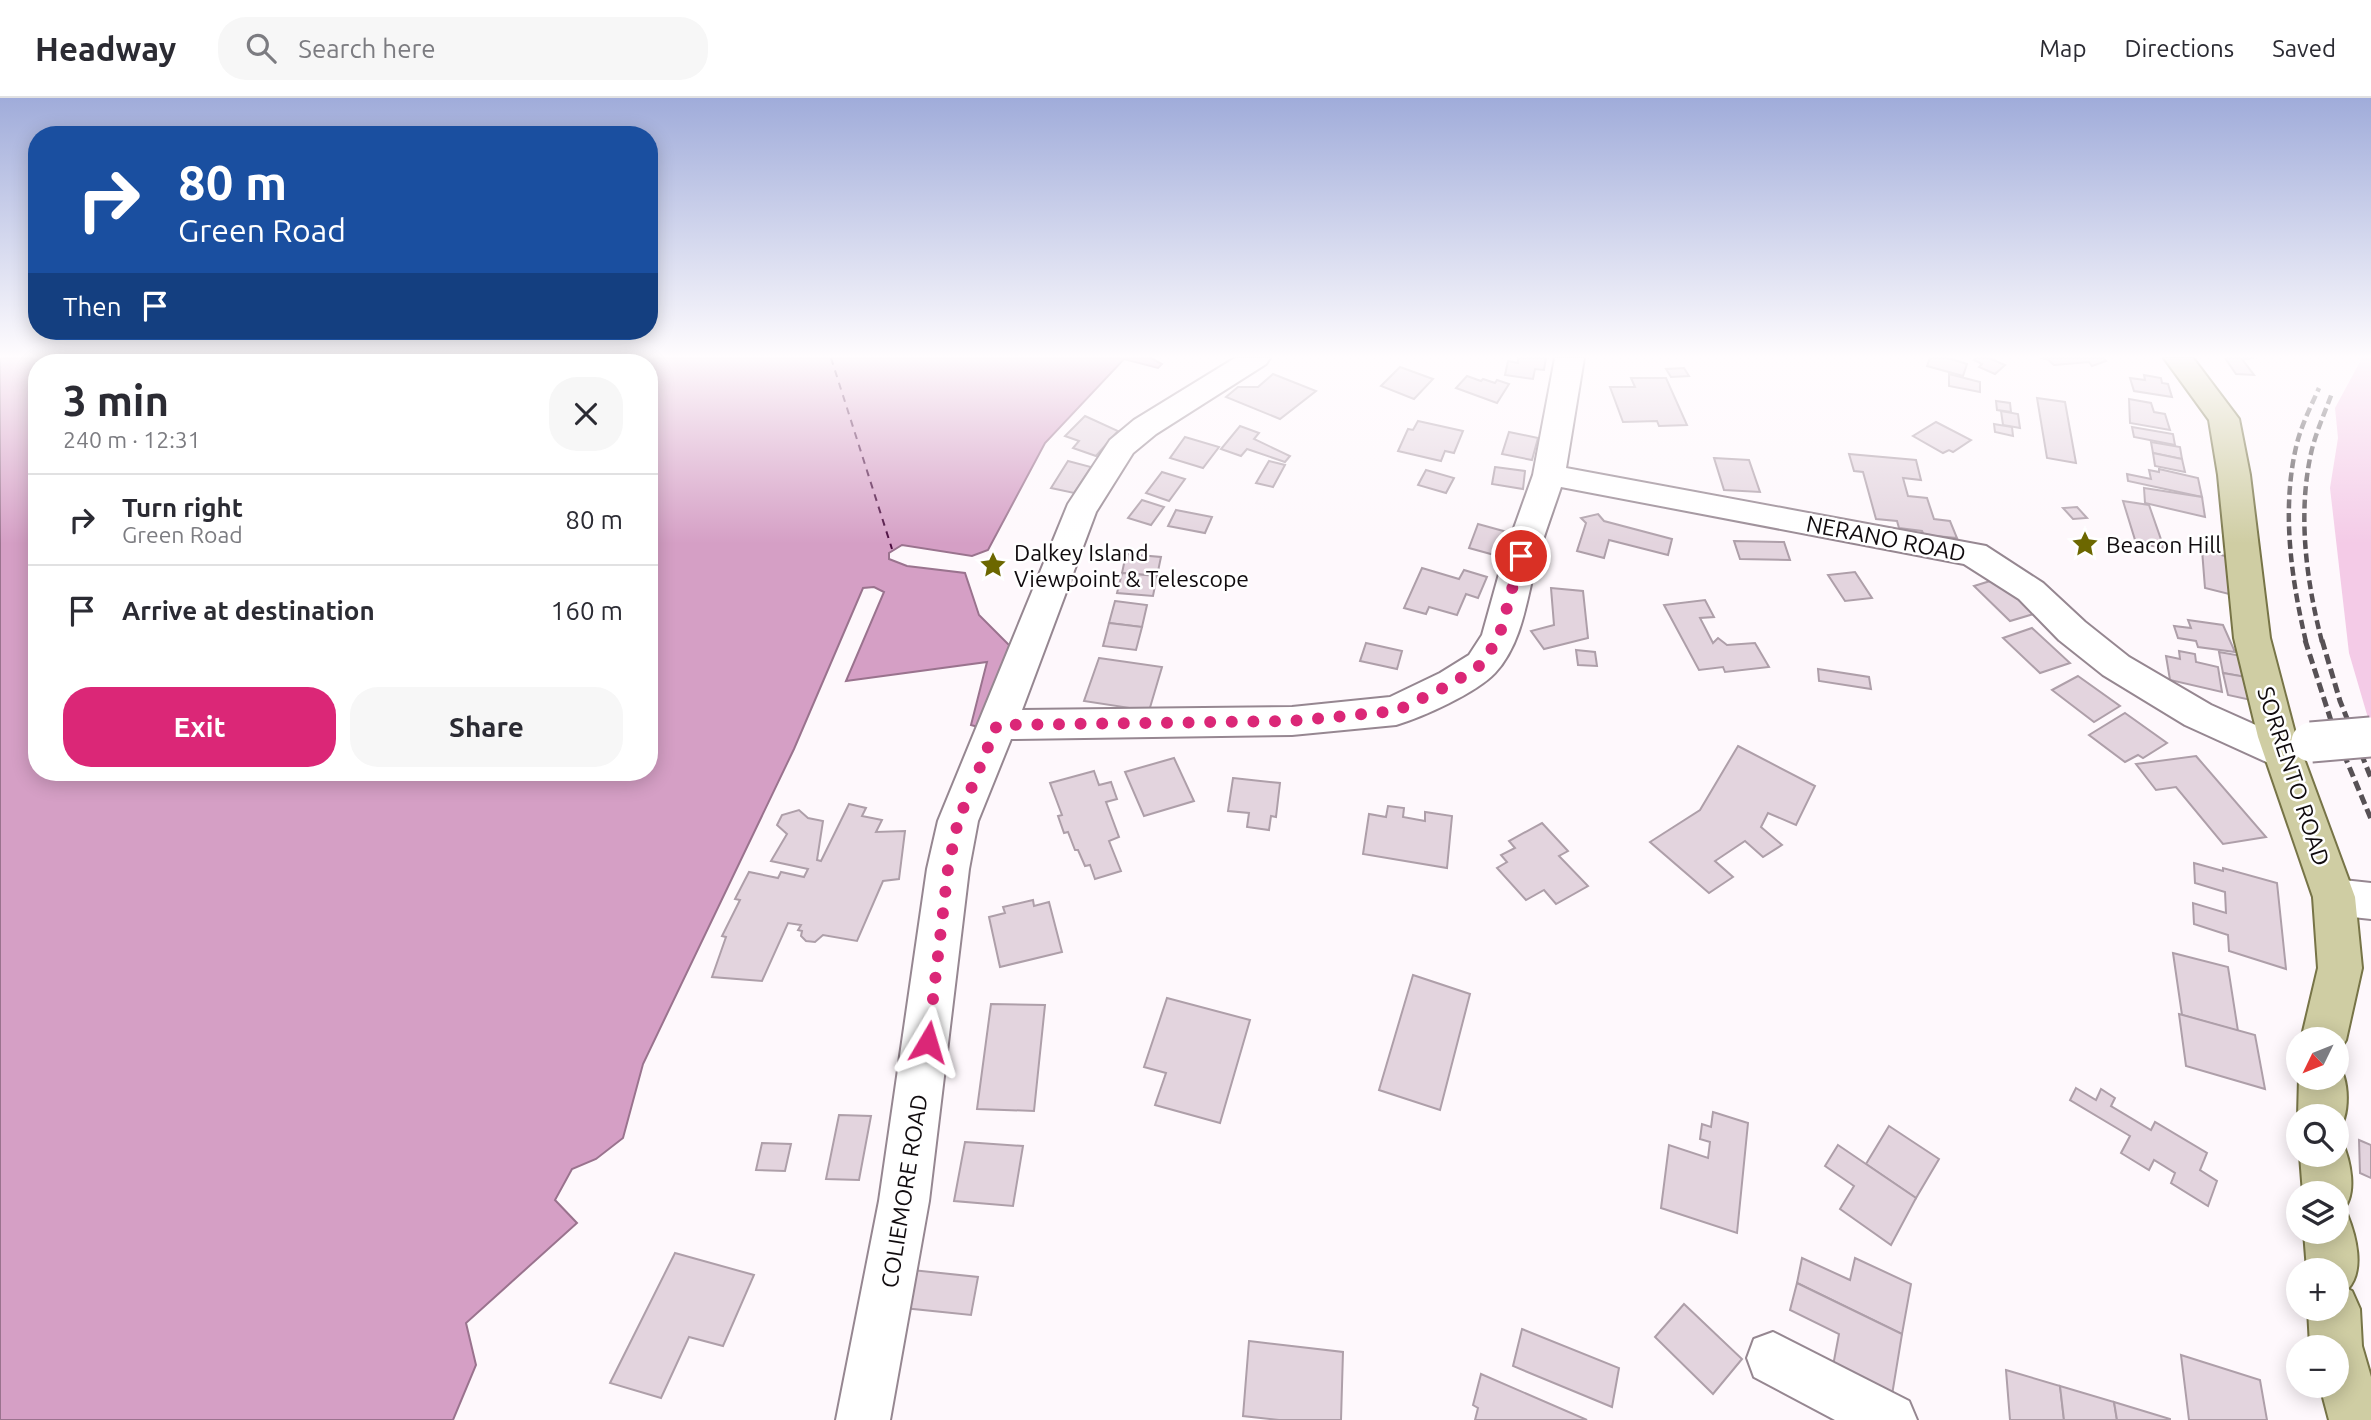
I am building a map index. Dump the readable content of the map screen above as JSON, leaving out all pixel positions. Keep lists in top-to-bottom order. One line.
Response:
{"streets":{"main road":["SORRENTO ROAD"],"street":["NERANO ROAD","COLIEMORE ROAD"]},"crossings":[["NERANO ROAD","SORRENTO ROAD"]],"places":{"place":["Beacon Hill","Dalkey Island Viewpoint & Telescope"]},"north":"bottom left","page":{"header":"Headway","search":"Search here","nav":["Map","Directions","Saved"],"turn":["80 m","Green Road"],"then":"Then","heading":["3 min","240 m · 12:31"],"list":[{"name":"Turn right","note":"Green Road","value":"80 m"},{"name":"Arrive at destination","value":"160 m"}],"buttons":["Exit","Share"],"map_buttons":["+","−"]}}
